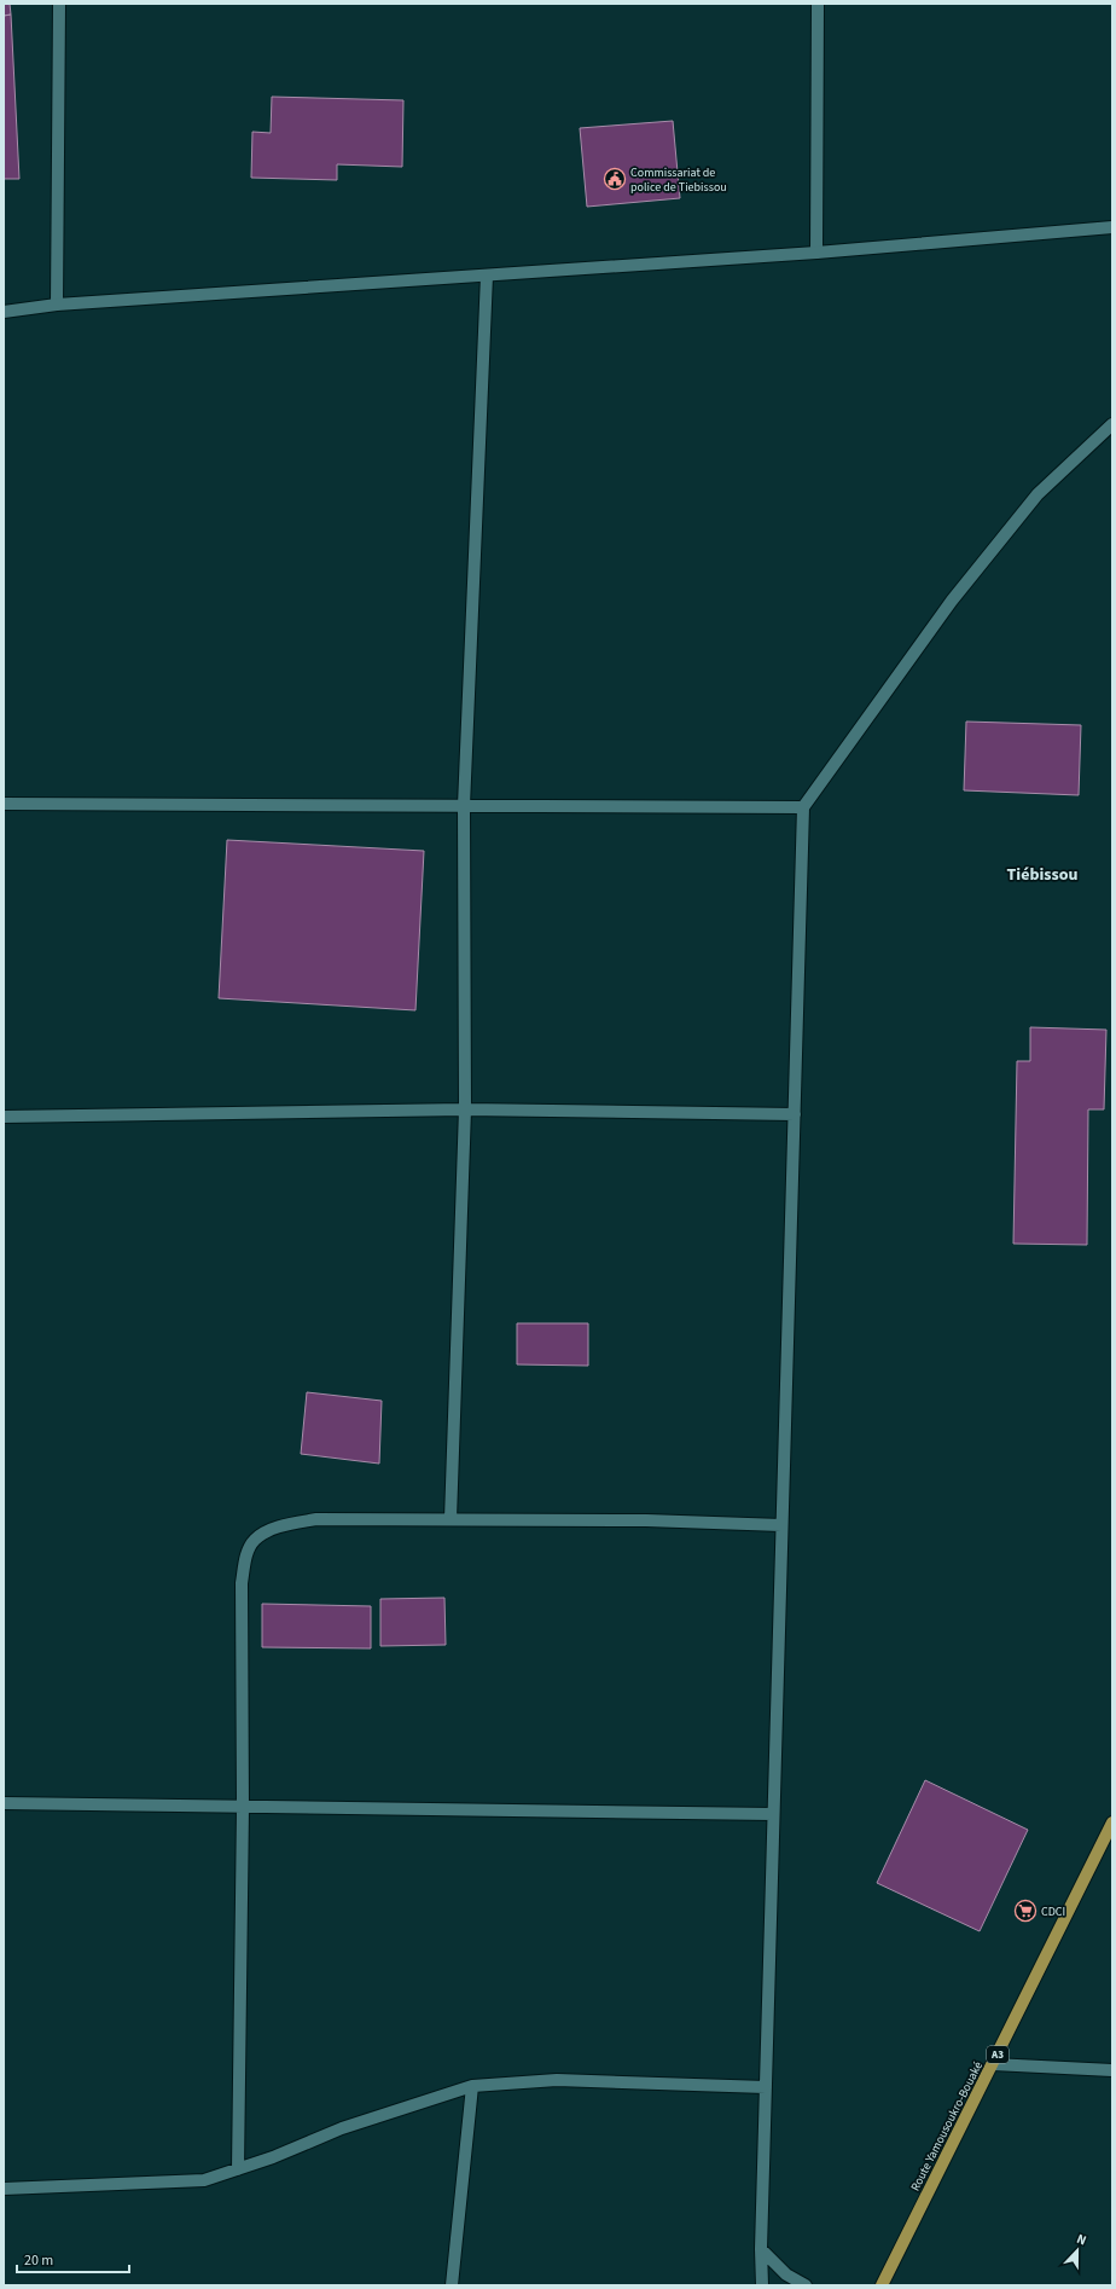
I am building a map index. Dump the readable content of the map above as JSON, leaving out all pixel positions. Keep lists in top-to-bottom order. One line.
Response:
{"streets":{"main road":["A3","Route Yamousoukro-Bouaké"]},"districts":["Tiébissou"],"places":{"public building":["Commissariat de police de Tiebissou"],"supermarket":["CDCI"]},"scale_bar":"20 m","north":"top"}
